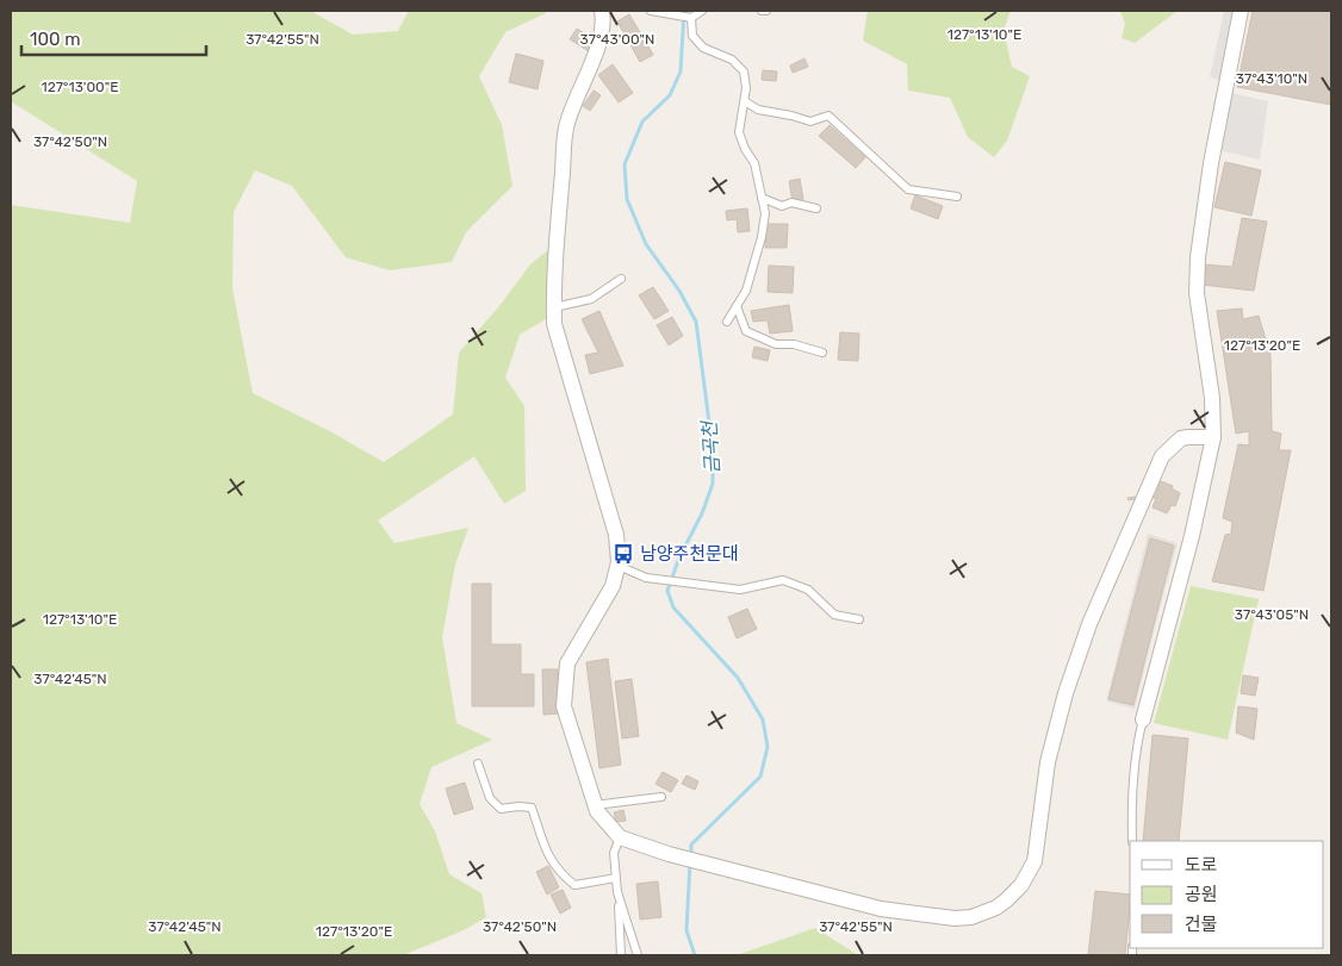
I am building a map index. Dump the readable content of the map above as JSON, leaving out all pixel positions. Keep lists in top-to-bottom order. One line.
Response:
{"water":["금곡천"],"places":{"bus stop":["남양주천문대"]},"legend":["도로","공원","건물"],"scale_bar":"100 m","coordinates":["127°13'10\"E","37°42'55\"N","37°43'00\"N","37°43'10\"N","127°13'00\"E","37°42'50\"N","127°13'20\"E","37°43'05\"N","37°42'45\"N"]}
